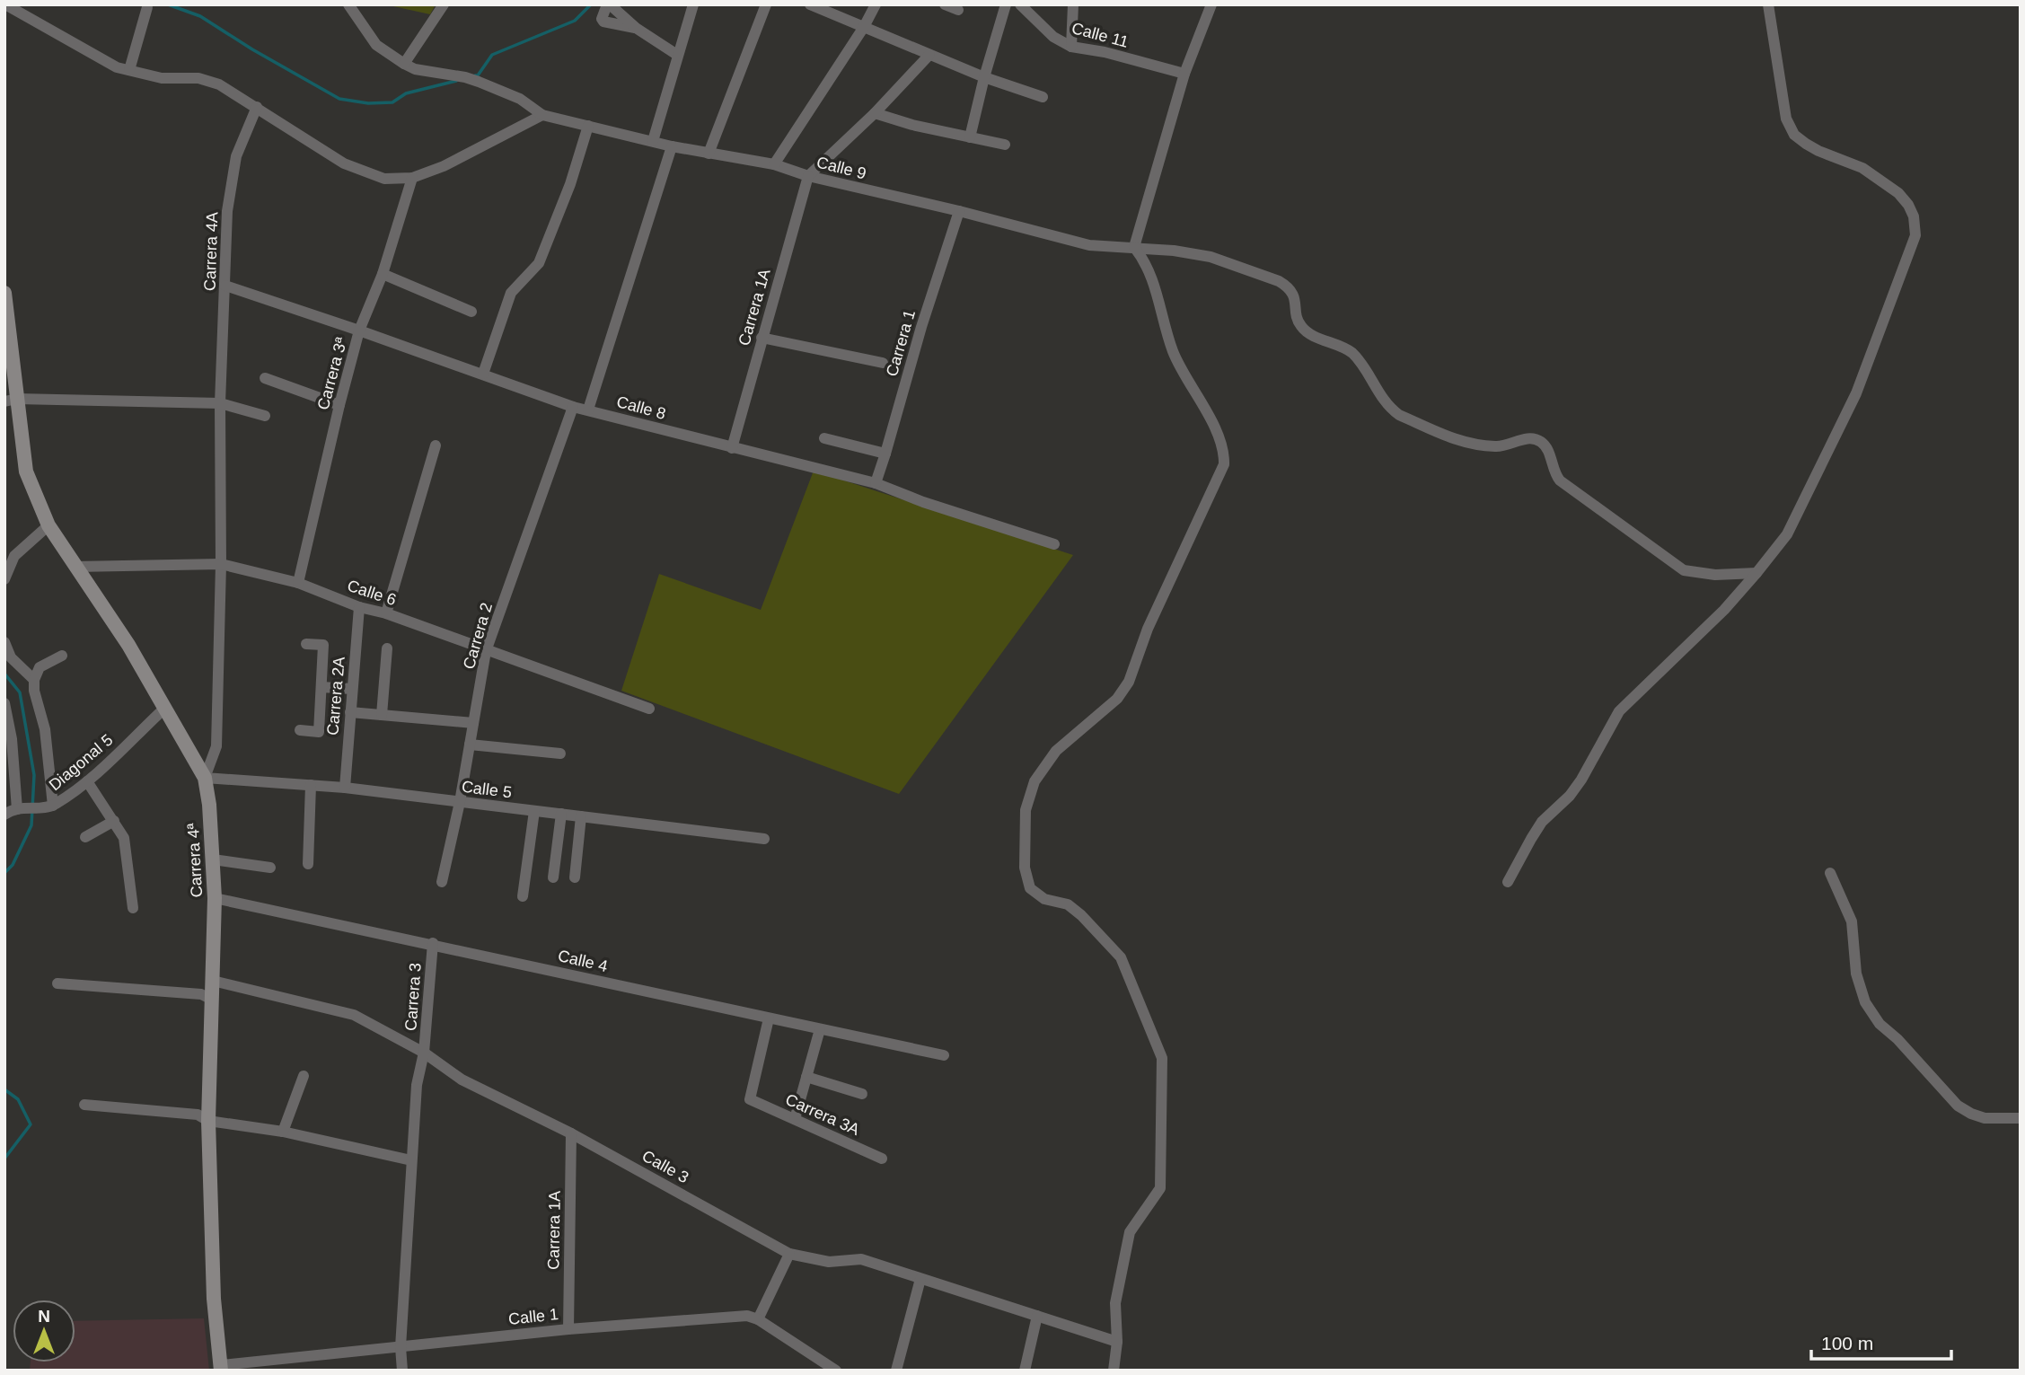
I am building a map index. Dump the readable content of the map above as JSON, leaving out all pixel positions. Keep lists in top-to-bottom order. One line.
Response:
{"streets":{"street":["Calle 11","Calle 9","Carrera 4A","Carrera 1A","Carrera 1","Carrera 3ª","Calle 8","Calle 6","Carrera 2","Carrera 2A","Diagonal 5","Calle 5","Carrera 4ª","Calle 4","Carrera 3","Carrera 3A","Calle 3","Calle 1"]},"crossings":[["Calle 9","Carrera 1A"],["Calle 9","Carrera 1"],["Carrera 4A","Calle 8"],["Carrera 4A","Calle 6"],["Carrera 4A","Calle 5"],["Carrera 4A","Carrera 4ª"],["Carrera 1A","Calle 8"],["Carrera 1A","Calle 3"],["Carrera 1A","Calle 1"],["Carrera 1","Calle 8"],["Carrera 3ª","Calle 8"],["Carrera 3ª","Calle 6"],["Calle 8","Carrera 2"],["Calle 6","Carrera 2"],["Calle 6","Carrera 2A"],["Calle 6","Carrera 4ª"],["Carrera 2","Calle 5"],["Carrera 2A","Calle 5"],["Diagonal 5","Carrera 4ª"],["Calle 5","Carrera 4ª"],["Carrera 4ª","Calle 4"],["Carrera 4ª","Calle 3"],["Carrera 4ª","Calle 1"],["Calle 4","Carrera 3"],["Calle 4","Carrera 3A"],["Carrera 3","Calle 3"],["Carrera 3","Calle 1"]],"scale_bar":"100 m","north":"top"}
